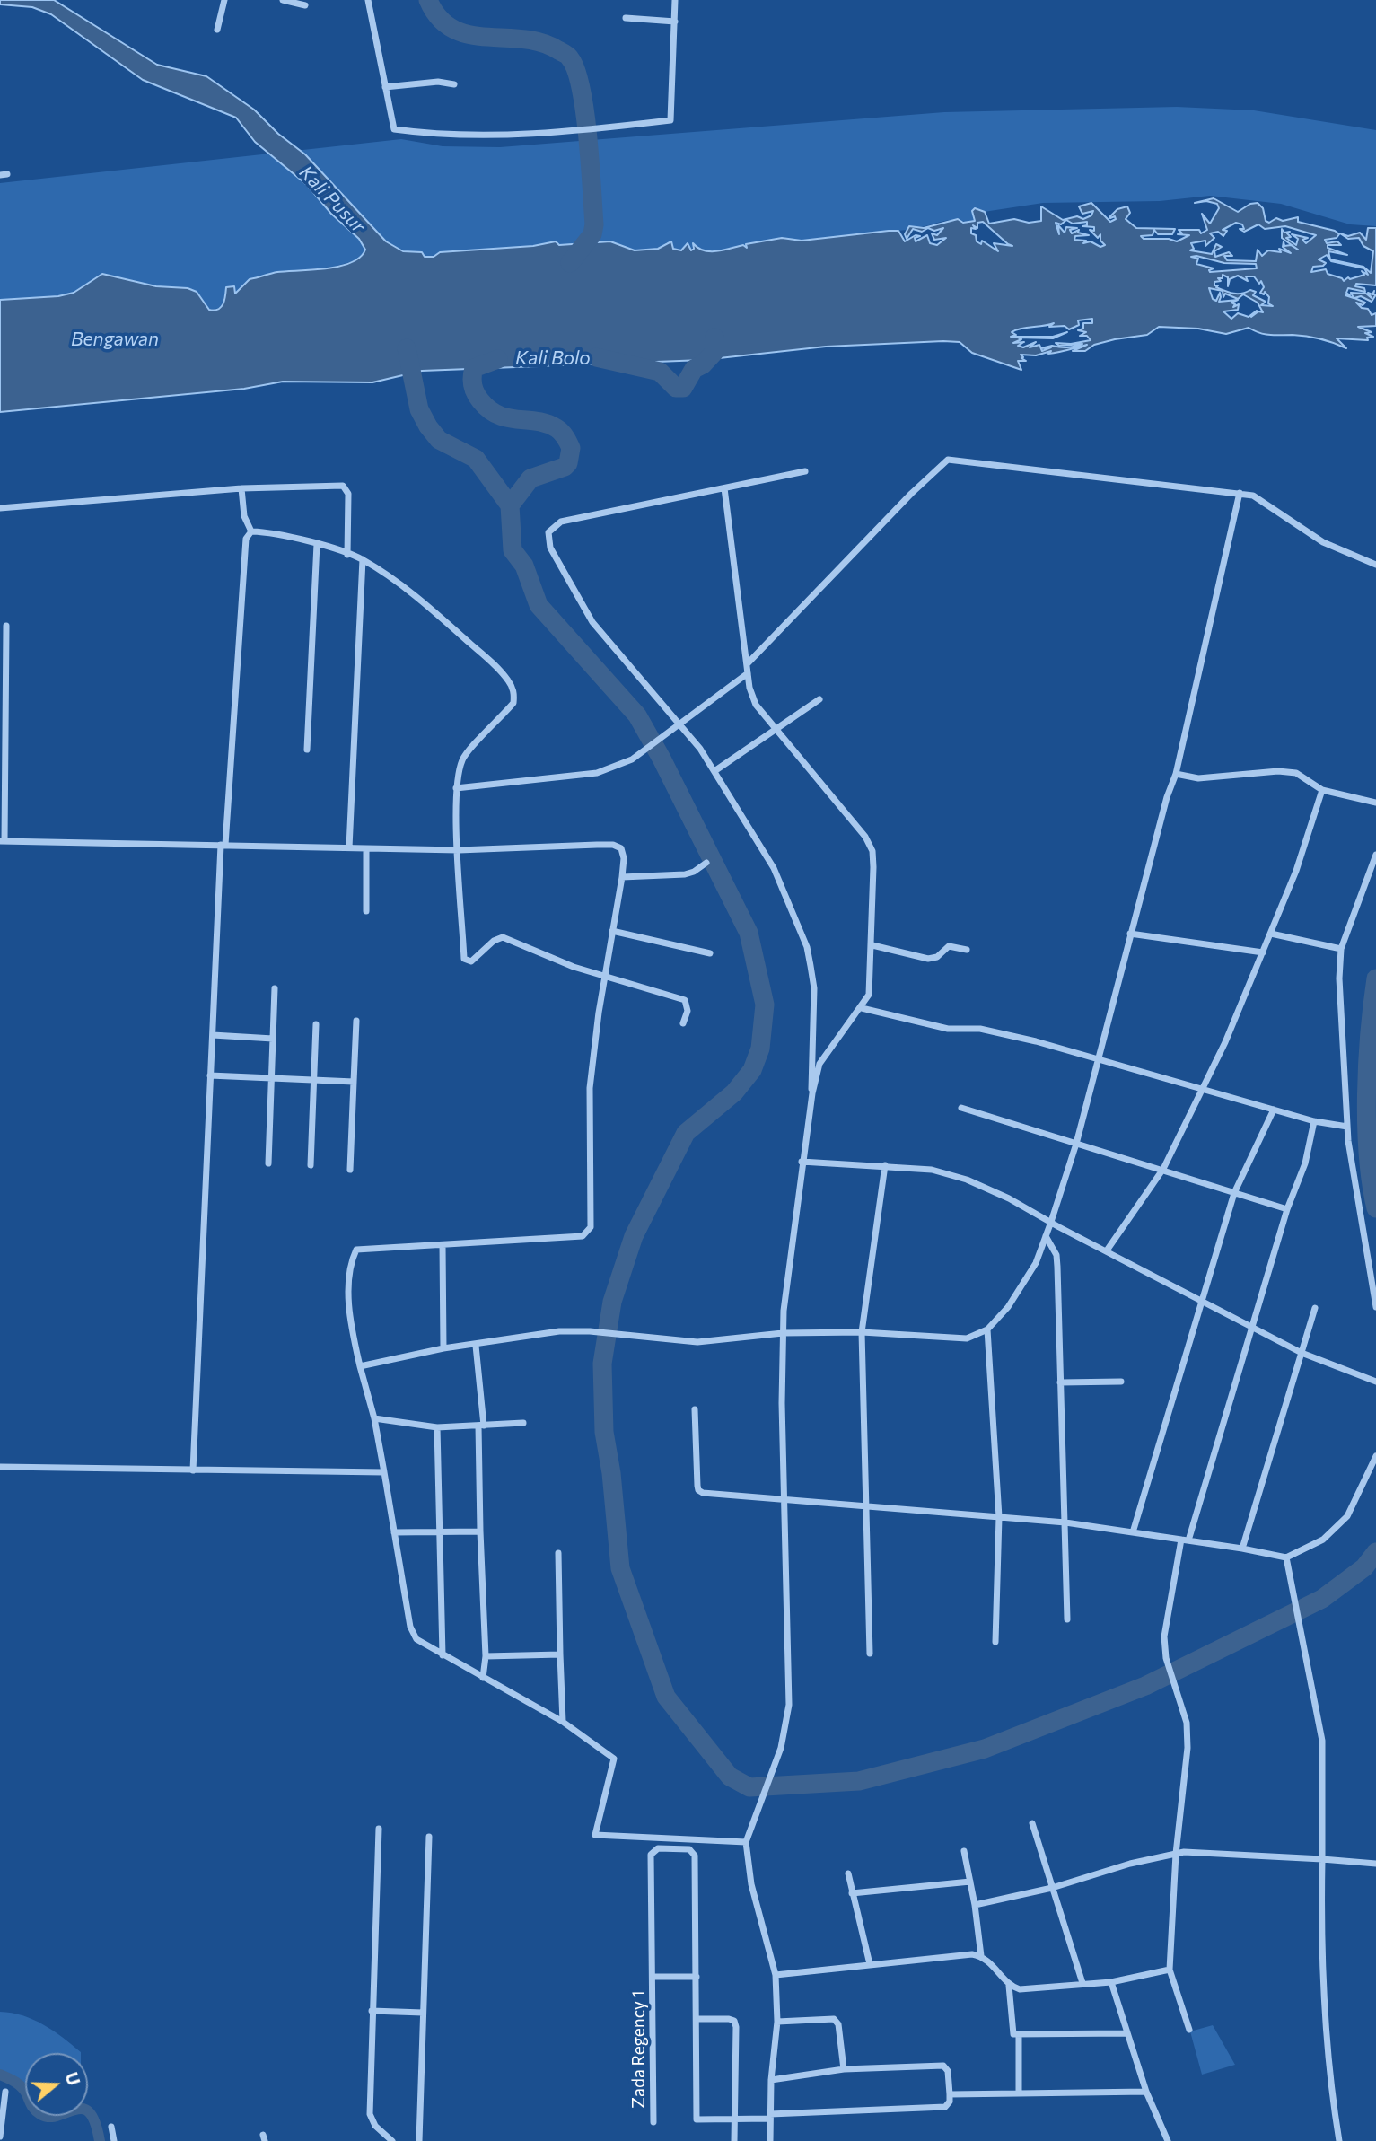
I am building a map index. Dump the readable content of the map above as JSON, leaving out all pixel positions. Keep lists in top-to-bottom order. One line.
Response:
{"streets":{"street":["Zada Regency 1"]},"water":["Kali Pusur","Bengawan","Kali Bolo"],"north":"right"}
